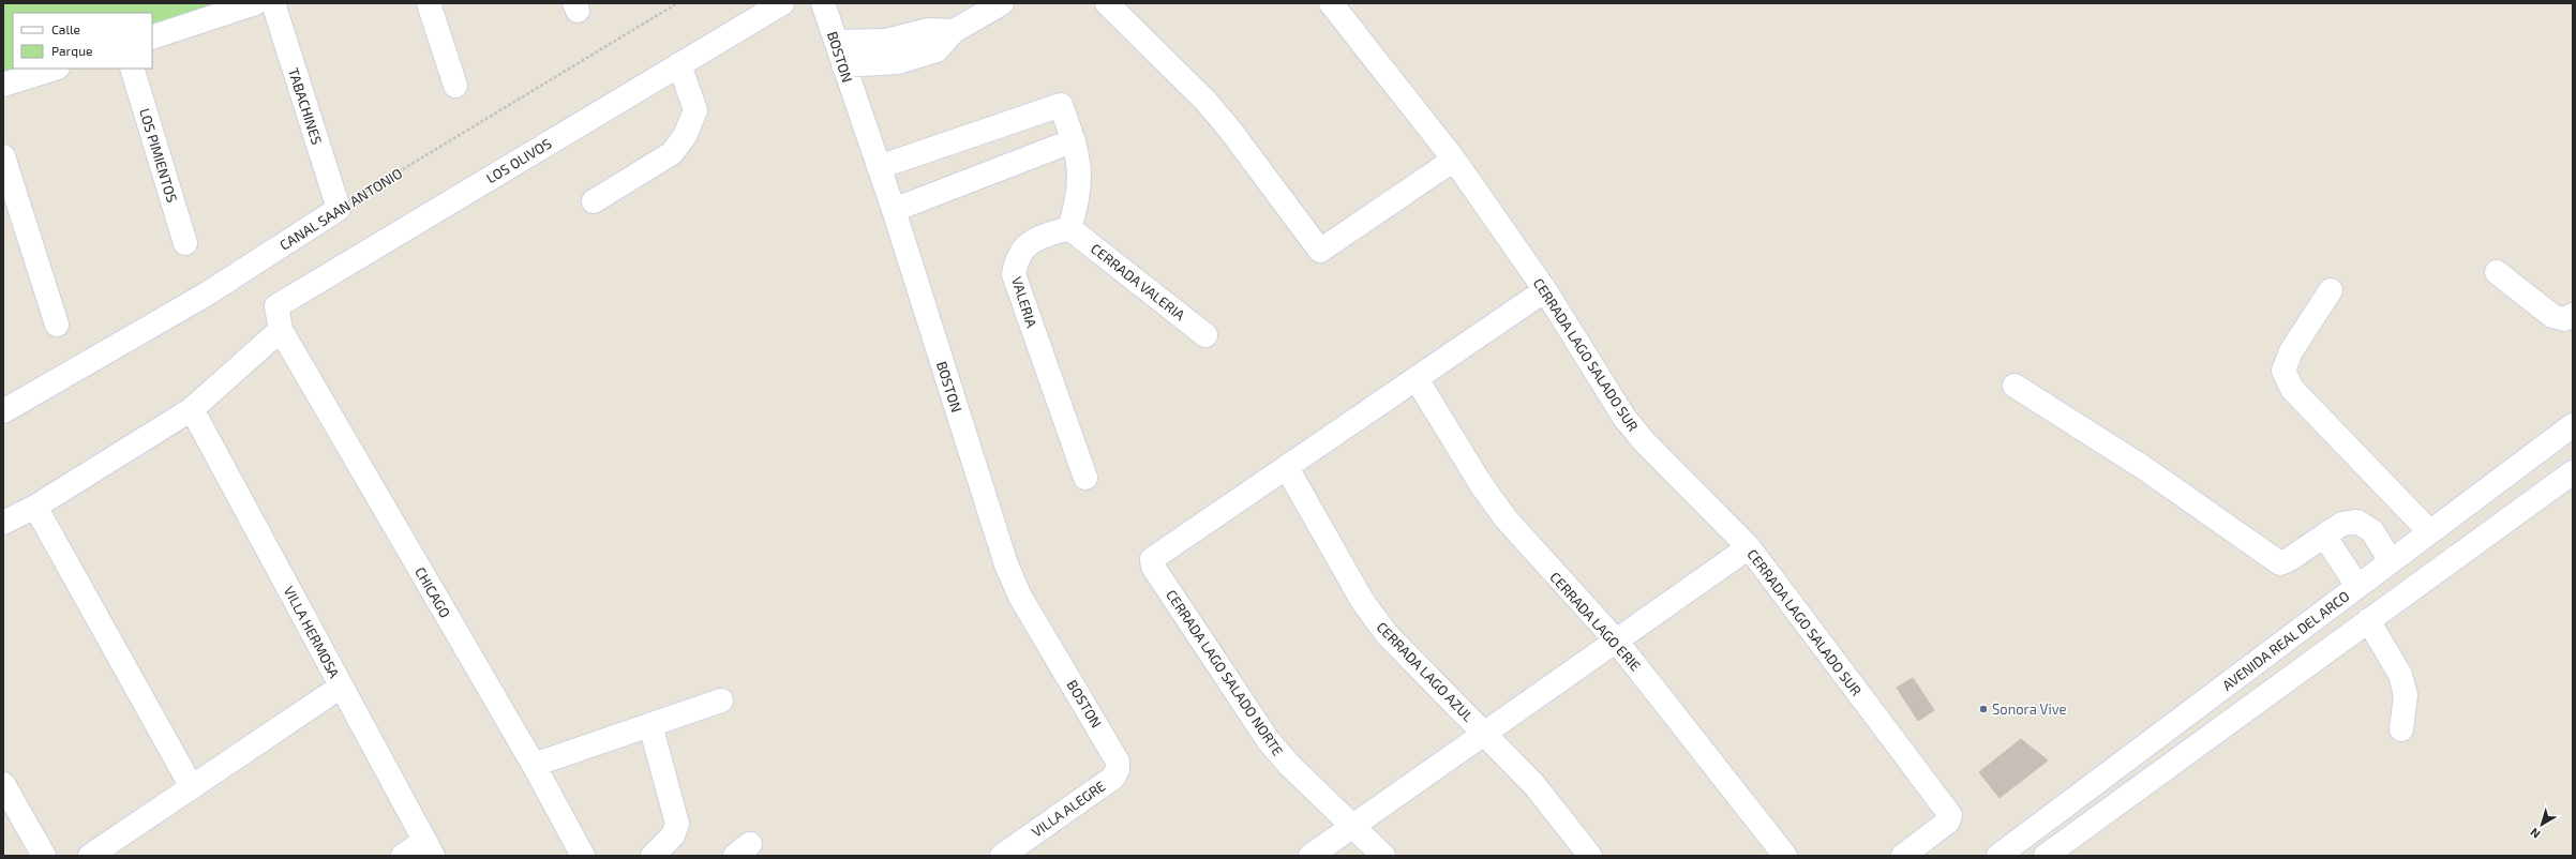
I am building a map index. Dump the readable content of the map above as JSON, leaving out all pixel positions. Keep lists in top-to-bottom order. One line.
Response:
{"streets":{"street":["BOSTON","TABACHINES","LOS PIMIENTOS","LOS OLIVOS","CANAL SAAN ANTONIO","CERRADA VALERIA","VALERIA","CERRADA LAGO SALADO SUR","CHICAGO","CERRADA LAGO ERIE","VILLA HERMOSA","AVENIDA REAL DEL ARCO","CERRADA LAGO AZUL","CERRADA LAGO SALADO NORTE","VILLA ALEGRE"]},"crossings":[["BOSTON","VILLA ALEGRE"],["TABACHINES","CANAL SAAN ANTONIO"],["LOS OLIVOS","CHICAGO"],["CERRADA VALERIA","VALERIA"],["CERRADA LAGO AZUL","CERRADA LAGO SALADO NORTE"]],"places":["Sonora Vive"],"legend":["Calle","Parque"],"north":"bottom left"}
